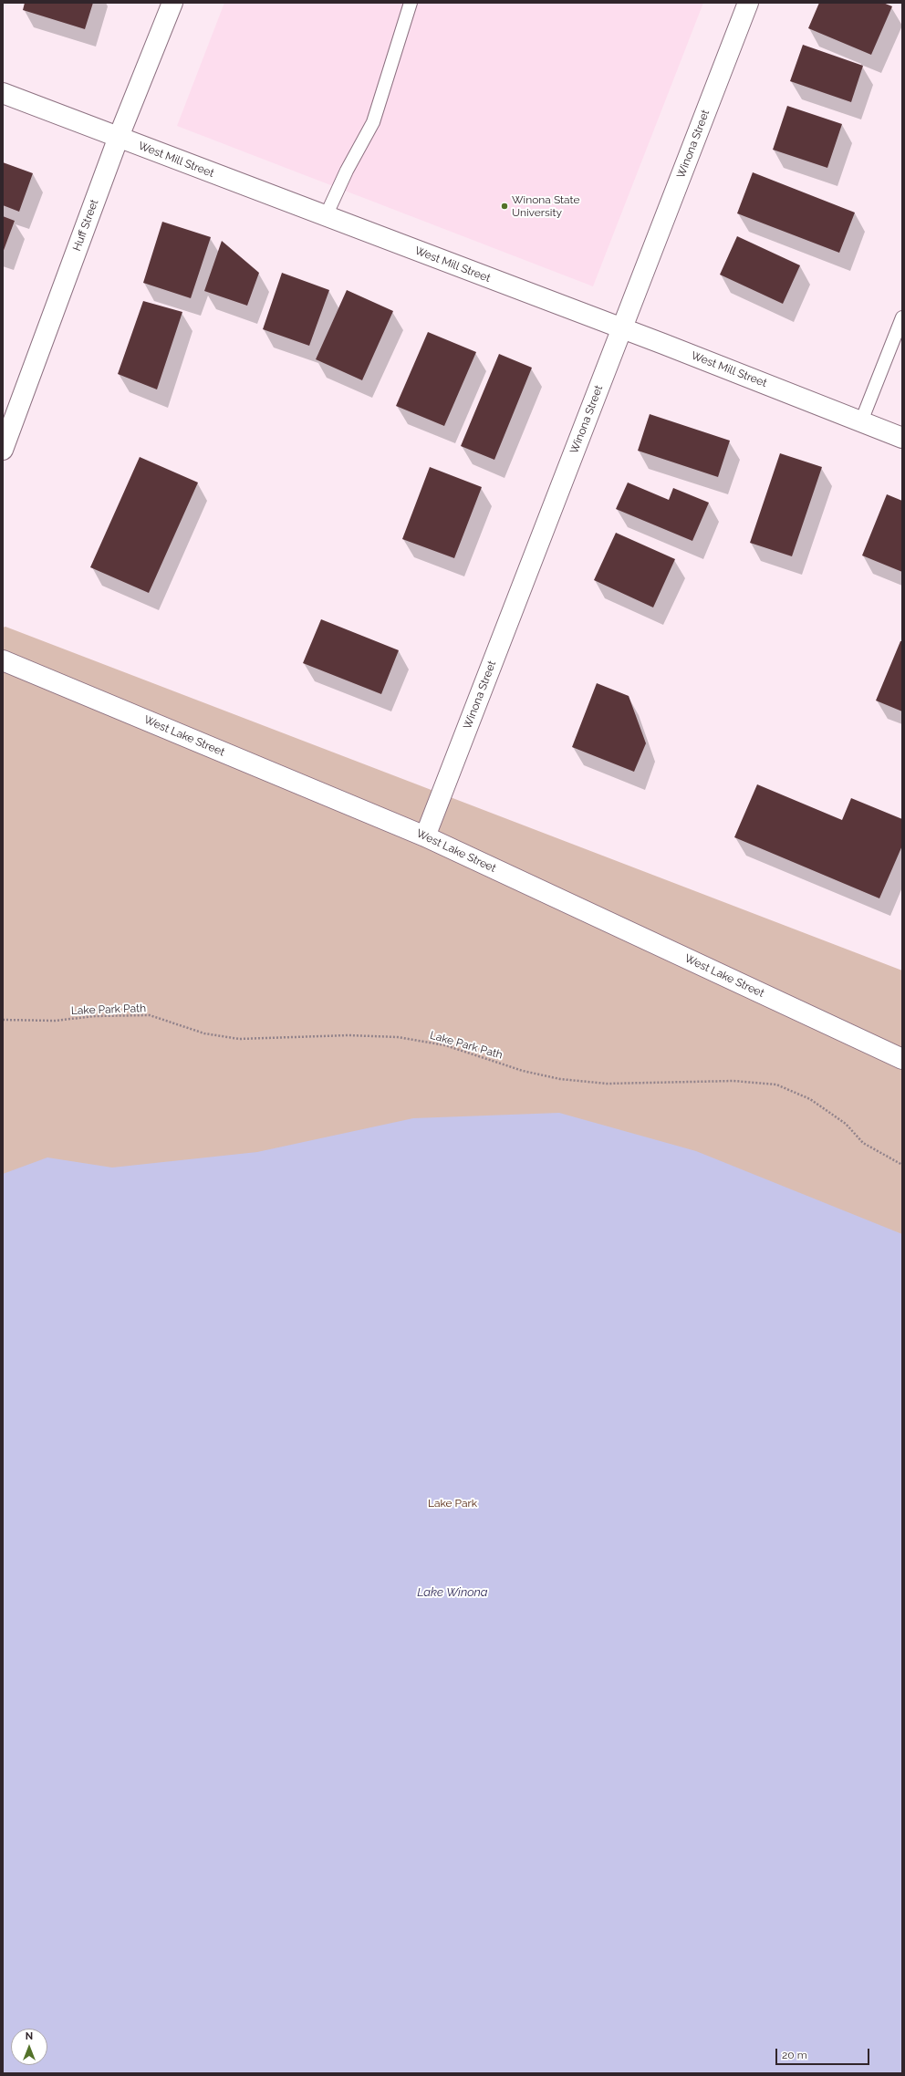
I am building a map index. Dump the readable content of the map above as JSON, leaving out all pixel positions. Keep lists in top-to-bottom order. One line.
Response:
{"streets":{"street":["Winona Street","West Mill Street","Huff Street","West Lake Street"],"path":["Lake Park Path"]},"crossings":[["Winona Street","West Mill Street"],["Winona Street","West Lake Street"],["West Mill Street","Huff Street"]],"water":["Lake Winona"],"parks":["Lake Park"],"places":["Winona State University"],"scale_bar":"20 m","north":"top"}
